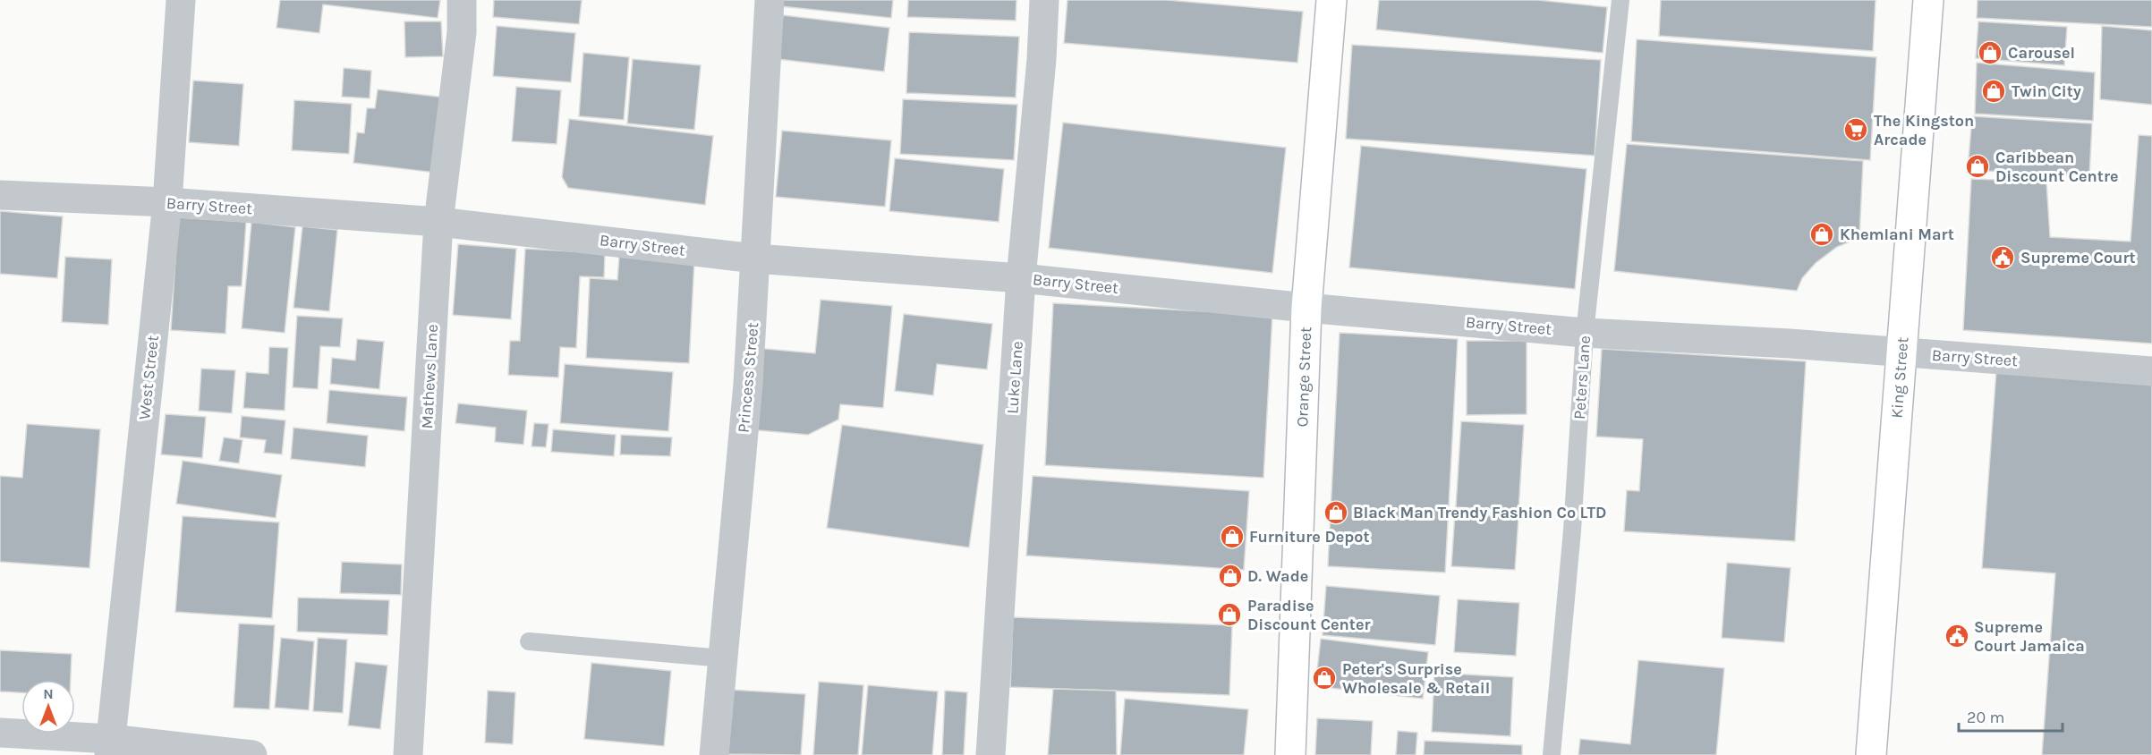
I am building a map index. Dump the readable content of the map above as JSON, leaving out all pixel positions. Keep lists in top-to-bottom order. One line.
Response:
{"streets":{"street":["Barry Street","Mathews Lane","West Street","Princess Street","Luke Lane","Orange Street","King Street"],"lane":["Peters Lane"]},"crossings":[["Barry Street","Mathews Lane"],["Barry Street","West Street"],["Barry Street","Princess Street"],["Barry Street","Luke Lane"],["Barry Street","Orange Street"],["Barry Street","Peters Lane"],["Barry Street","King Street"]],"places":{"shop":["Carousel","Twin City","Caribbean Discount Centre","Khemlani Mart","Black Man Trendy Fashion Co LTD","Furniture Depot","D. Wade","Paradise Discount Center","Peter's Surprise Wholesale & Retail"],"supermarket":["The Kingston Arcade"],"public building":["Supreme Court","Supreme Court Jamaica"]},"scale_bar":"20 m","north":"top"}
